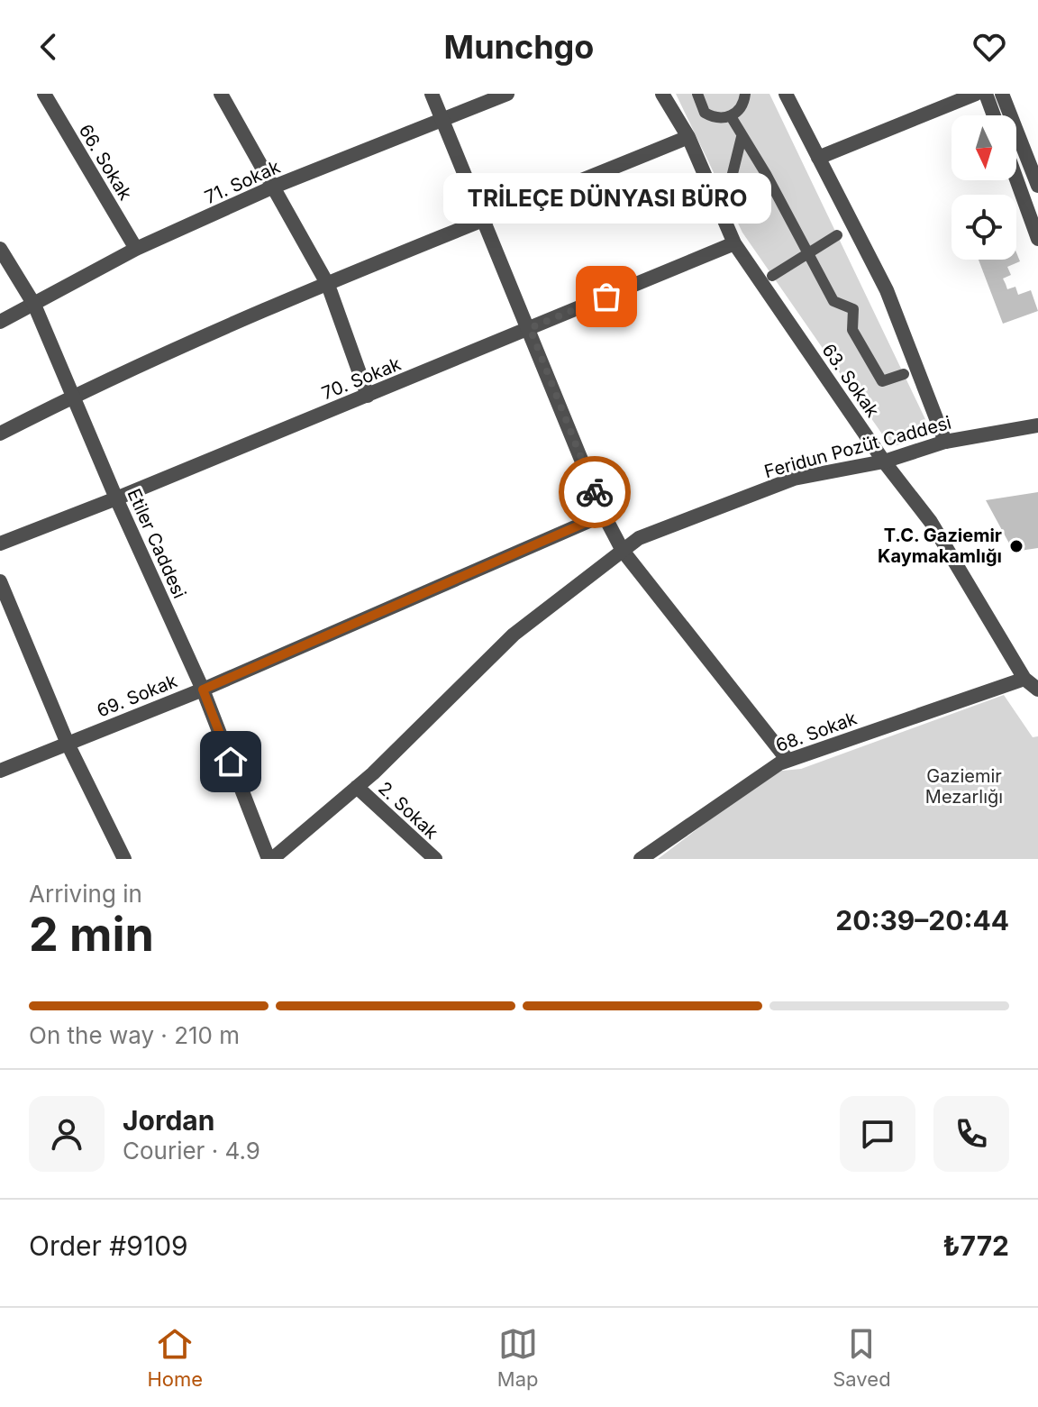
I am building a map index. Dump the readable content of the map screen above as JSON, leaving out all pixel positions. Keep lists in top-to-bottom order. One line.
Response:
{"streets":{"street":["66. Sokak","71. Sokak","70. Sokak","63. Sokak","Feridun Pozüt Caddesi","Etiler Caddesi","69. Sokak","68. Sokak","2. Sokak"]},"crossings":[["66. Sokak","71. Sokak"],["71. Sokak","Etiler Caddesi"],["70. Sokak","63. Sokak"],["70. Sokak","Etiler Caddesi"],["63. Sokak","Feridun Pozüt Caddesi"],["63. Sokak","68. Sokak"],["Feridun Pozüt Caddesi","Etiler Caddesi"],["Feridun Pozüt Caddesi","2. Sokak"],["Etiler Caddesi","69. Sokak"]],"parks":["Gaziemir Mezarlığı"],"places":["TRİLEÇE DÜNYASI BÜRO","T.C. Gaziemir Kaymakamlığı"],"north":"bottom","page":{"header":"Munchgo","bubble":"TRİLEÇE DÜNYASI BÜRO","heading":["2 min","Arriving in","20:39–20:44"],"panel":["Jordan","Courier · 4.9","Order #9109","₺772"],"bar":"On the way · 210 m","tabs":["Home","Map","Saved"]}}
